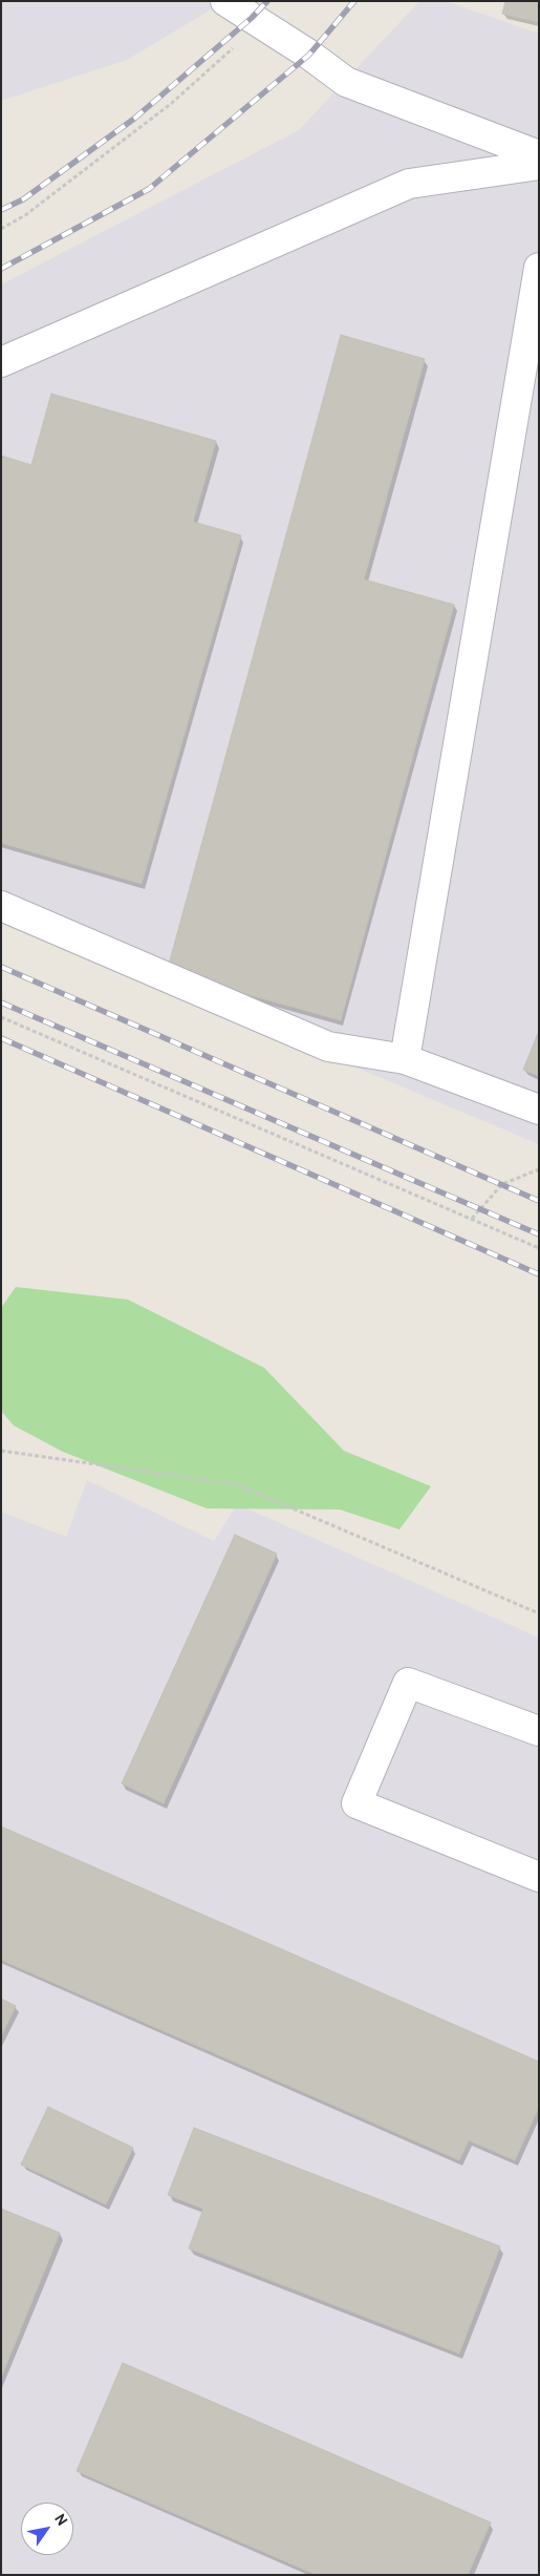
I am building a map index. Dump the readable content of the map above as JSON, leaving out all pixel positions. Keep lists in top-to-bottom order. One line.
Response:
{"north":"top right"}
